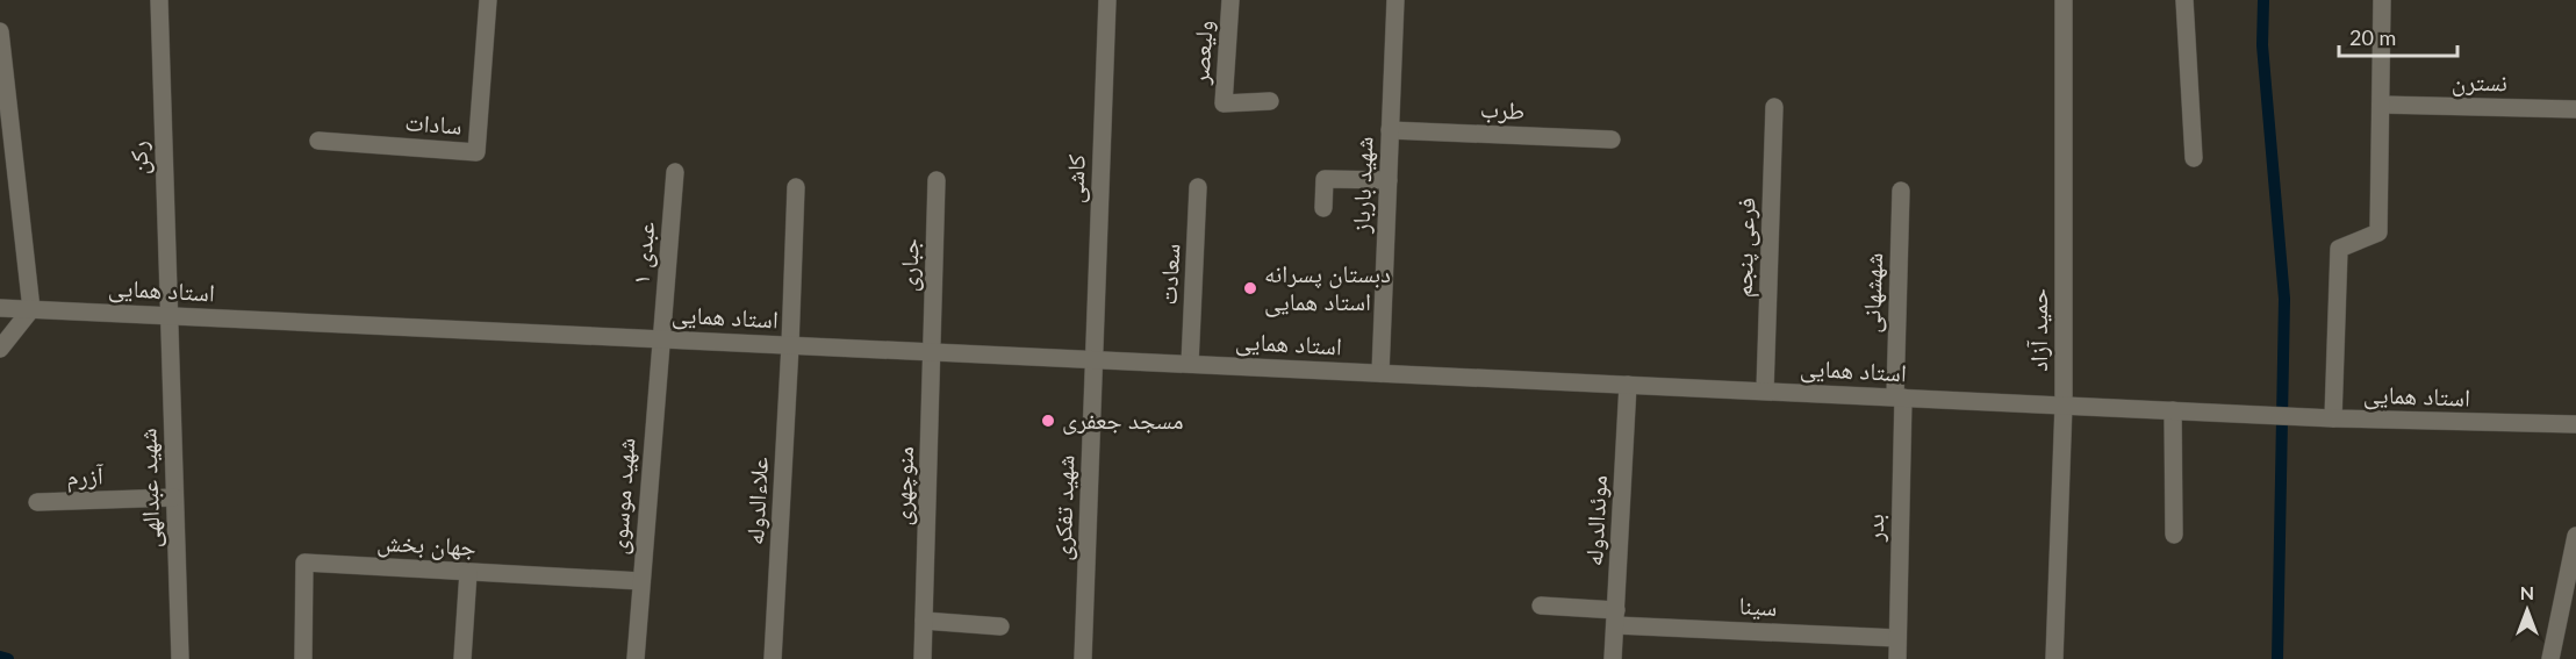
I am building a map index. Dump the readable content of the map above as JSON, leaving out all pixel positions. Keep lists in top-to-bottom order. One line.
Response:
{"streets":{"street":["ولیعصر","نسترن","طرب","سادات","رکن","کاشی","شهید بارباز","فرعی پنجم","عبدی ۱","جباری","سعادت","استاد همایی","شهشهانی","حمید آزاد","آزرم","منوچهری","شهید عبدالهی","شهید موسوی","علاءالدوله","شهید تفکری","موئدالدوله","بدر","جهان بخش","سینا"]},"crossings":[["طرب","شهید بارباز"],["رکن","استاد همایی"],["رکن","شهید عبدالهی"],["کاشی","استاد همایی"],["کاشی","شهید تفکری"],["شهید بارباز","استاد همایی"],["فرعی پنجم","استاد همایی"],["عبدی ۱","استاد همایی"],["عبدی ۱","شهید موسوی"],["جباری","استاد همایی"],["جباری","منوچهری"],["سعادت","استاد همایی"],["استاد همایی","شهشهانی"],["استاد همایی","حمید آزاد"],["استاد همایی","منوچهری"],["استاد همایی","شهید عبدالهی"],["استاد همایی","شهید موسوی"],["استاد همایی","علاءالدوله"],["استاد همایی","شهید تفکری"],["استاد همایی","موئدالدوله"],["استاد همایی","بدر"],["شهشهانی","بدر"],["آزرم","شهید عبدالهی"],["شهید موسوی","جهان بخش"],["موئدالدوله","سینا"],["بدر","سینا"]],"places":["دبستان پسرانه استاد همایی","مسجد جعفری"],"scale_bar":"20 m","north":"top"}
